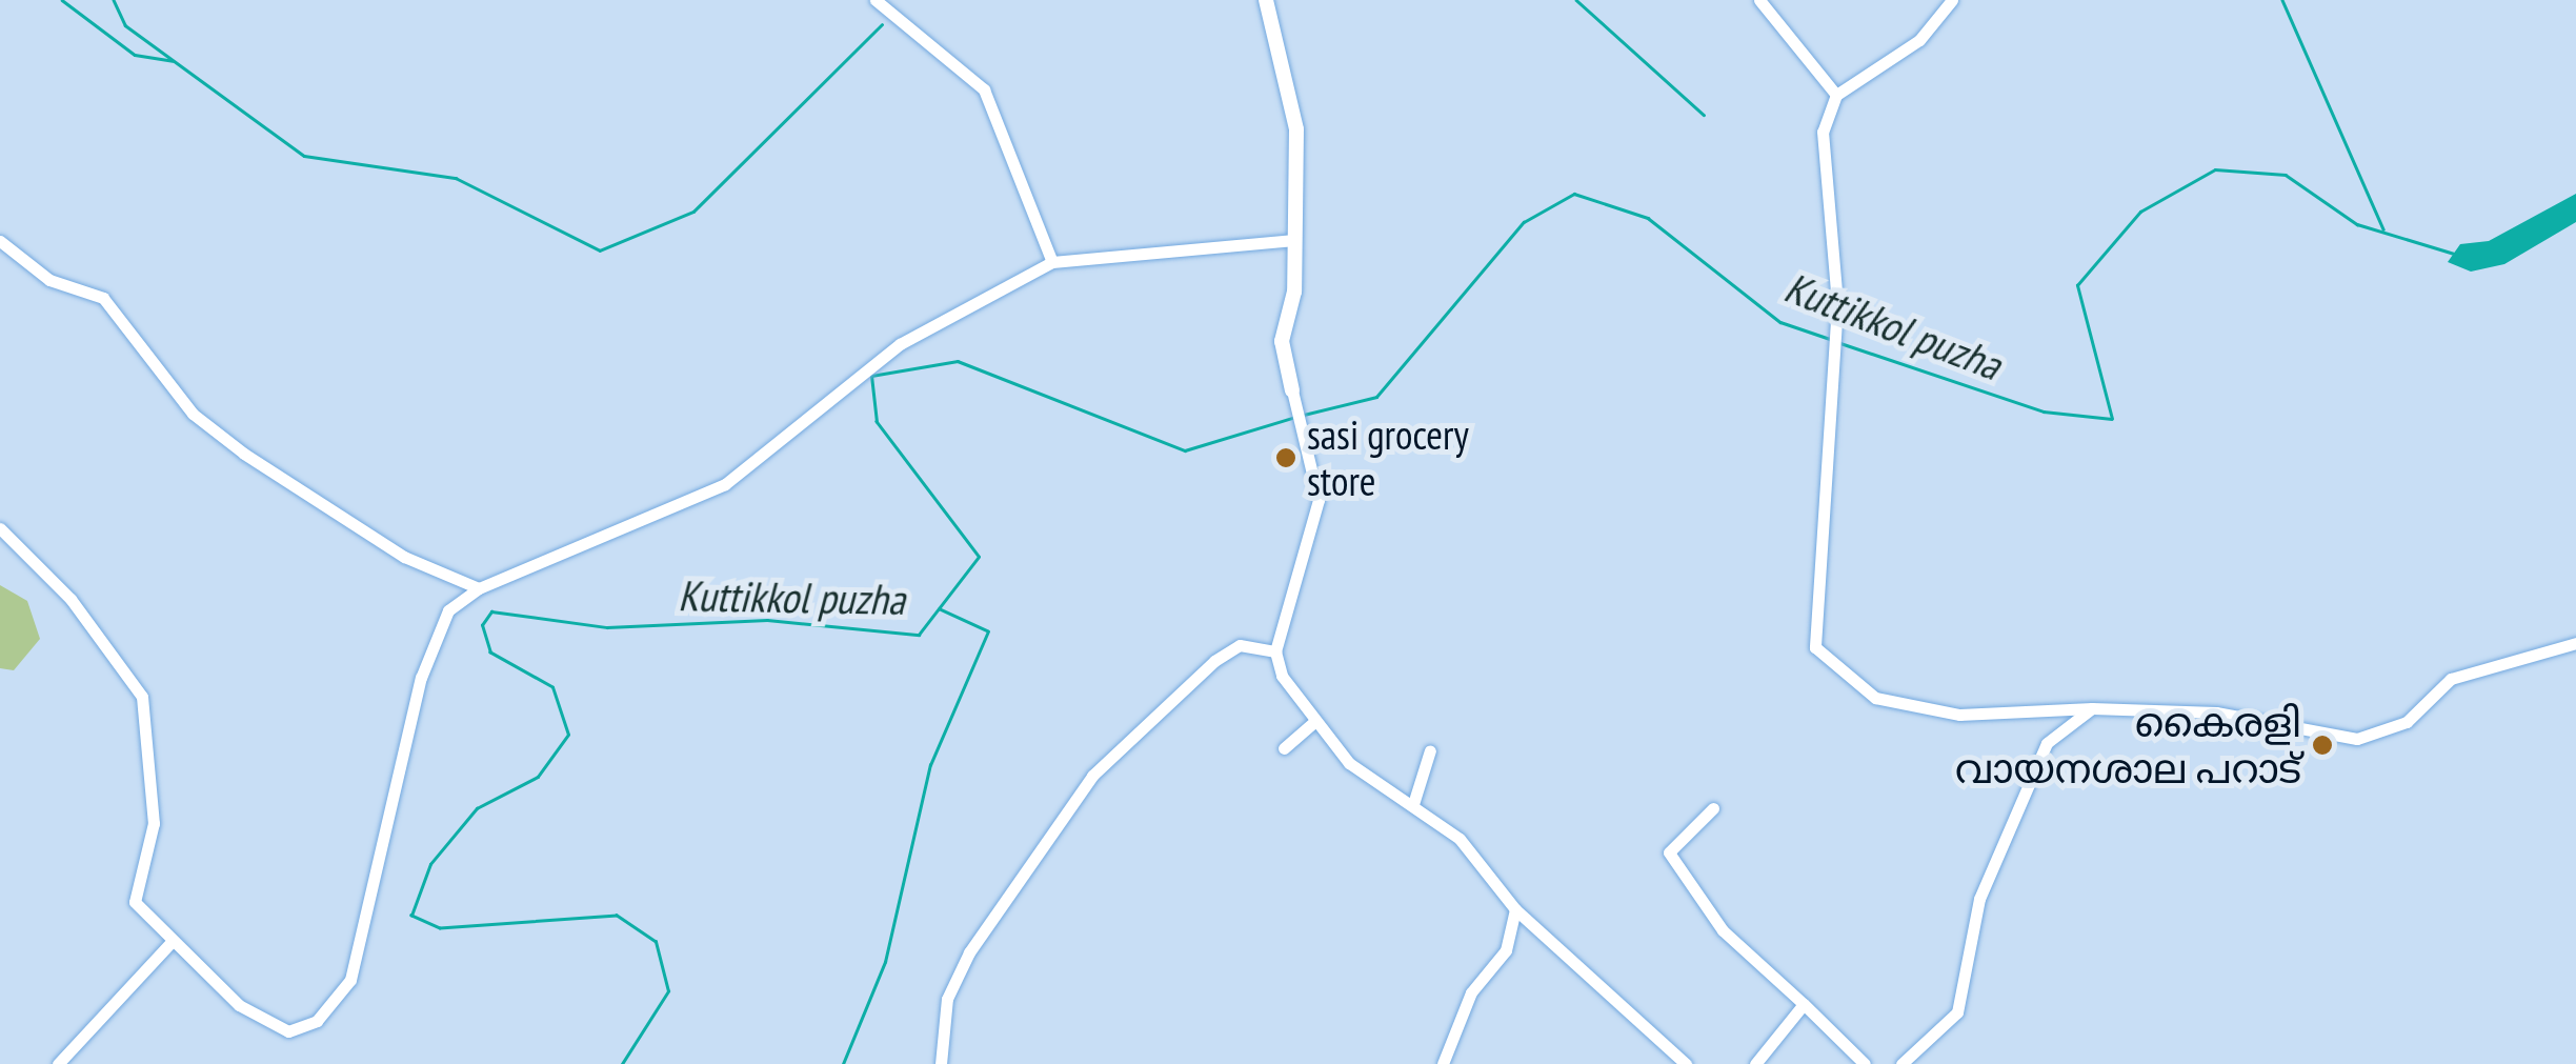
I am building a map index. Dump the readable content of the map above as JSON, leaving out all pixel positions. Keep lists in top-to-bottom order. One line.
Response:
{"water":["Kuttikkol puzha"],"places":["sasi grocery store","കൈരളി വായനശാല പറാട്"]}
